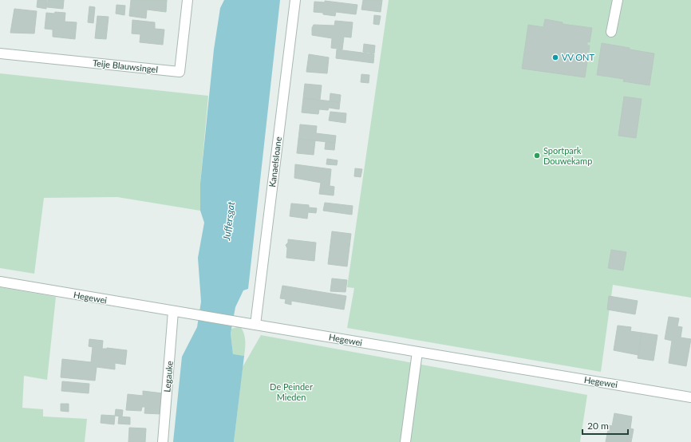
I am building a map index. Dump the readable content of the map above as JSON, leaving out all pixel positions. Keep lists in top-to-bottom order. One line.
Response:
{"streets":{"street":["Teije Blauwsingel","Kanaelsloane","Hegewei","Legauke"]},"crossings":[["Kanaelsloane","Hegewei"],["Hegewei","Legauke"]],"water":["Juffersgat"],"parks":["De Peinder Mieden"],"places":["VV ONT","Sportpark Douwekamp"],"scale_bar":"20 m"}
